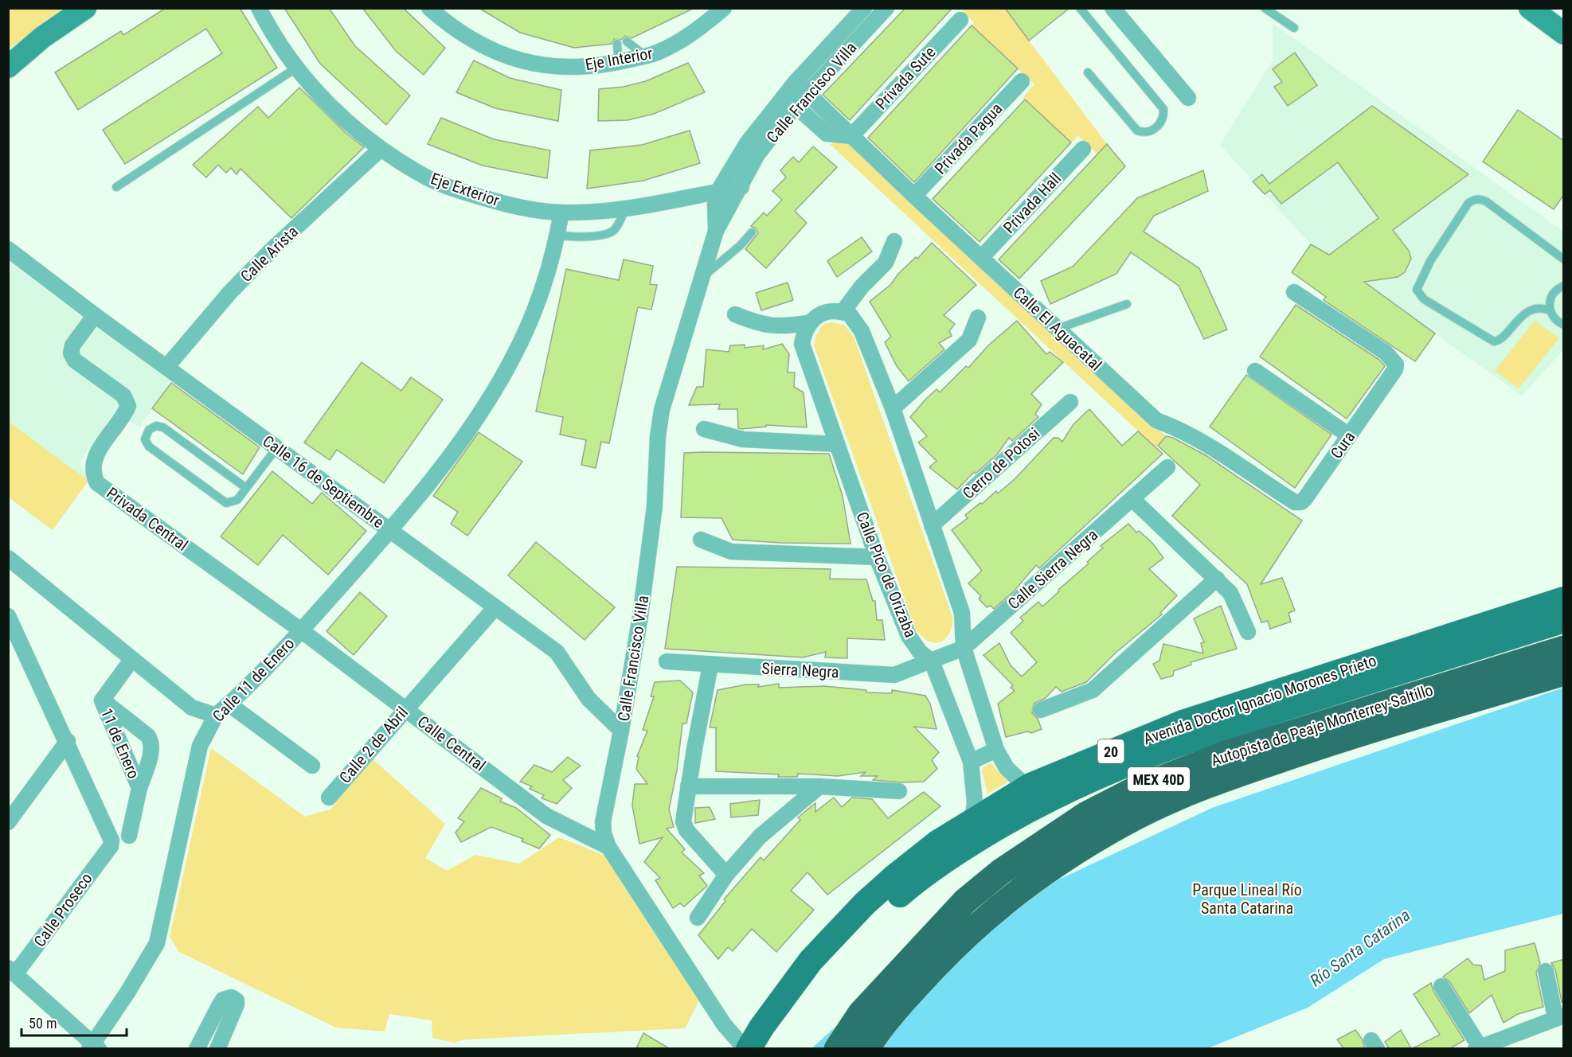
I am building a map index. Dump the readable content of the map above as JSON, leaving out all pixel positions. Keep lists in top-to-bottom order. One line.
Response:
{"streets":{"highway":["Autopista de Peaje Monterrey-Saltillo","MEX 40D"],"main road":["Avenida Doctor Ignacio Morones Prieto","20"],"street":["Eje Interior","Privada Sute","Calle Francisco Villa","Privada Pagua","Eje Exterior","Privada Hall","Calle Arista","Calle El Aguacatal","Cura","Cerro de Potosi","Calle 16 de Septiembre","Privada Central","Calle Sierra Negra","Calle Pico de Orizaba","Sierra Negra","Calle 11 de Enero","11 de Enero","Calle Central","Calle 2 de Abril","Calle Proseco"]},"crossings":[["Privada Sute","Calle El Aguacatal"],["Calle Francisco Villa","Eje Exterior"],["Calle Francisco Villa","Calle El Aguacatal"],["Calle Francisco Villa","Calle 16 de Septiembre"],["Calle Francisco Villa","Avenida Doctor Ignacio Morones Prieto"],["Calle Francisco Villa","Calle Central"],["Privada Pagua","Calle El Aguacatal"],["Eje Exterior","Calle Arista"],["Eje Exterior","Calle 11 de Enero"],["Privada Hall","Calle El Aguacatal"],["Calle Arista","Calle 16 de Septiembre"],["Calle El Aguacatal","Cura"],["Calle 16 de Septiembre","Privada Central"],["Calle 16 de Septiembre","Calle 11 de Enero"],["Calle 16 de Septiembre","Calle 2 de Abril"],["Privada Central","Calle 11 de Enero"],["Privada Central","Calle Central"],["Calle Sierra Negra","Calle Pico de Orizaba"],["Calle Sierra Negra","Sierra Negra"],["Calle Pico de Orizaba","Sierra Negra"],["Calle Pico de Orizaba","Avenida Doctor Ignacio Morones Prieto"],["Calle 11 de Enero","Calle Central"],["Calle Central","Calle 2 de Abril"]],"water":["Río Santa Catarina"],"parks":["Parque Lineal Río Santa Catarina"],"scale_bar":"50 m"}
